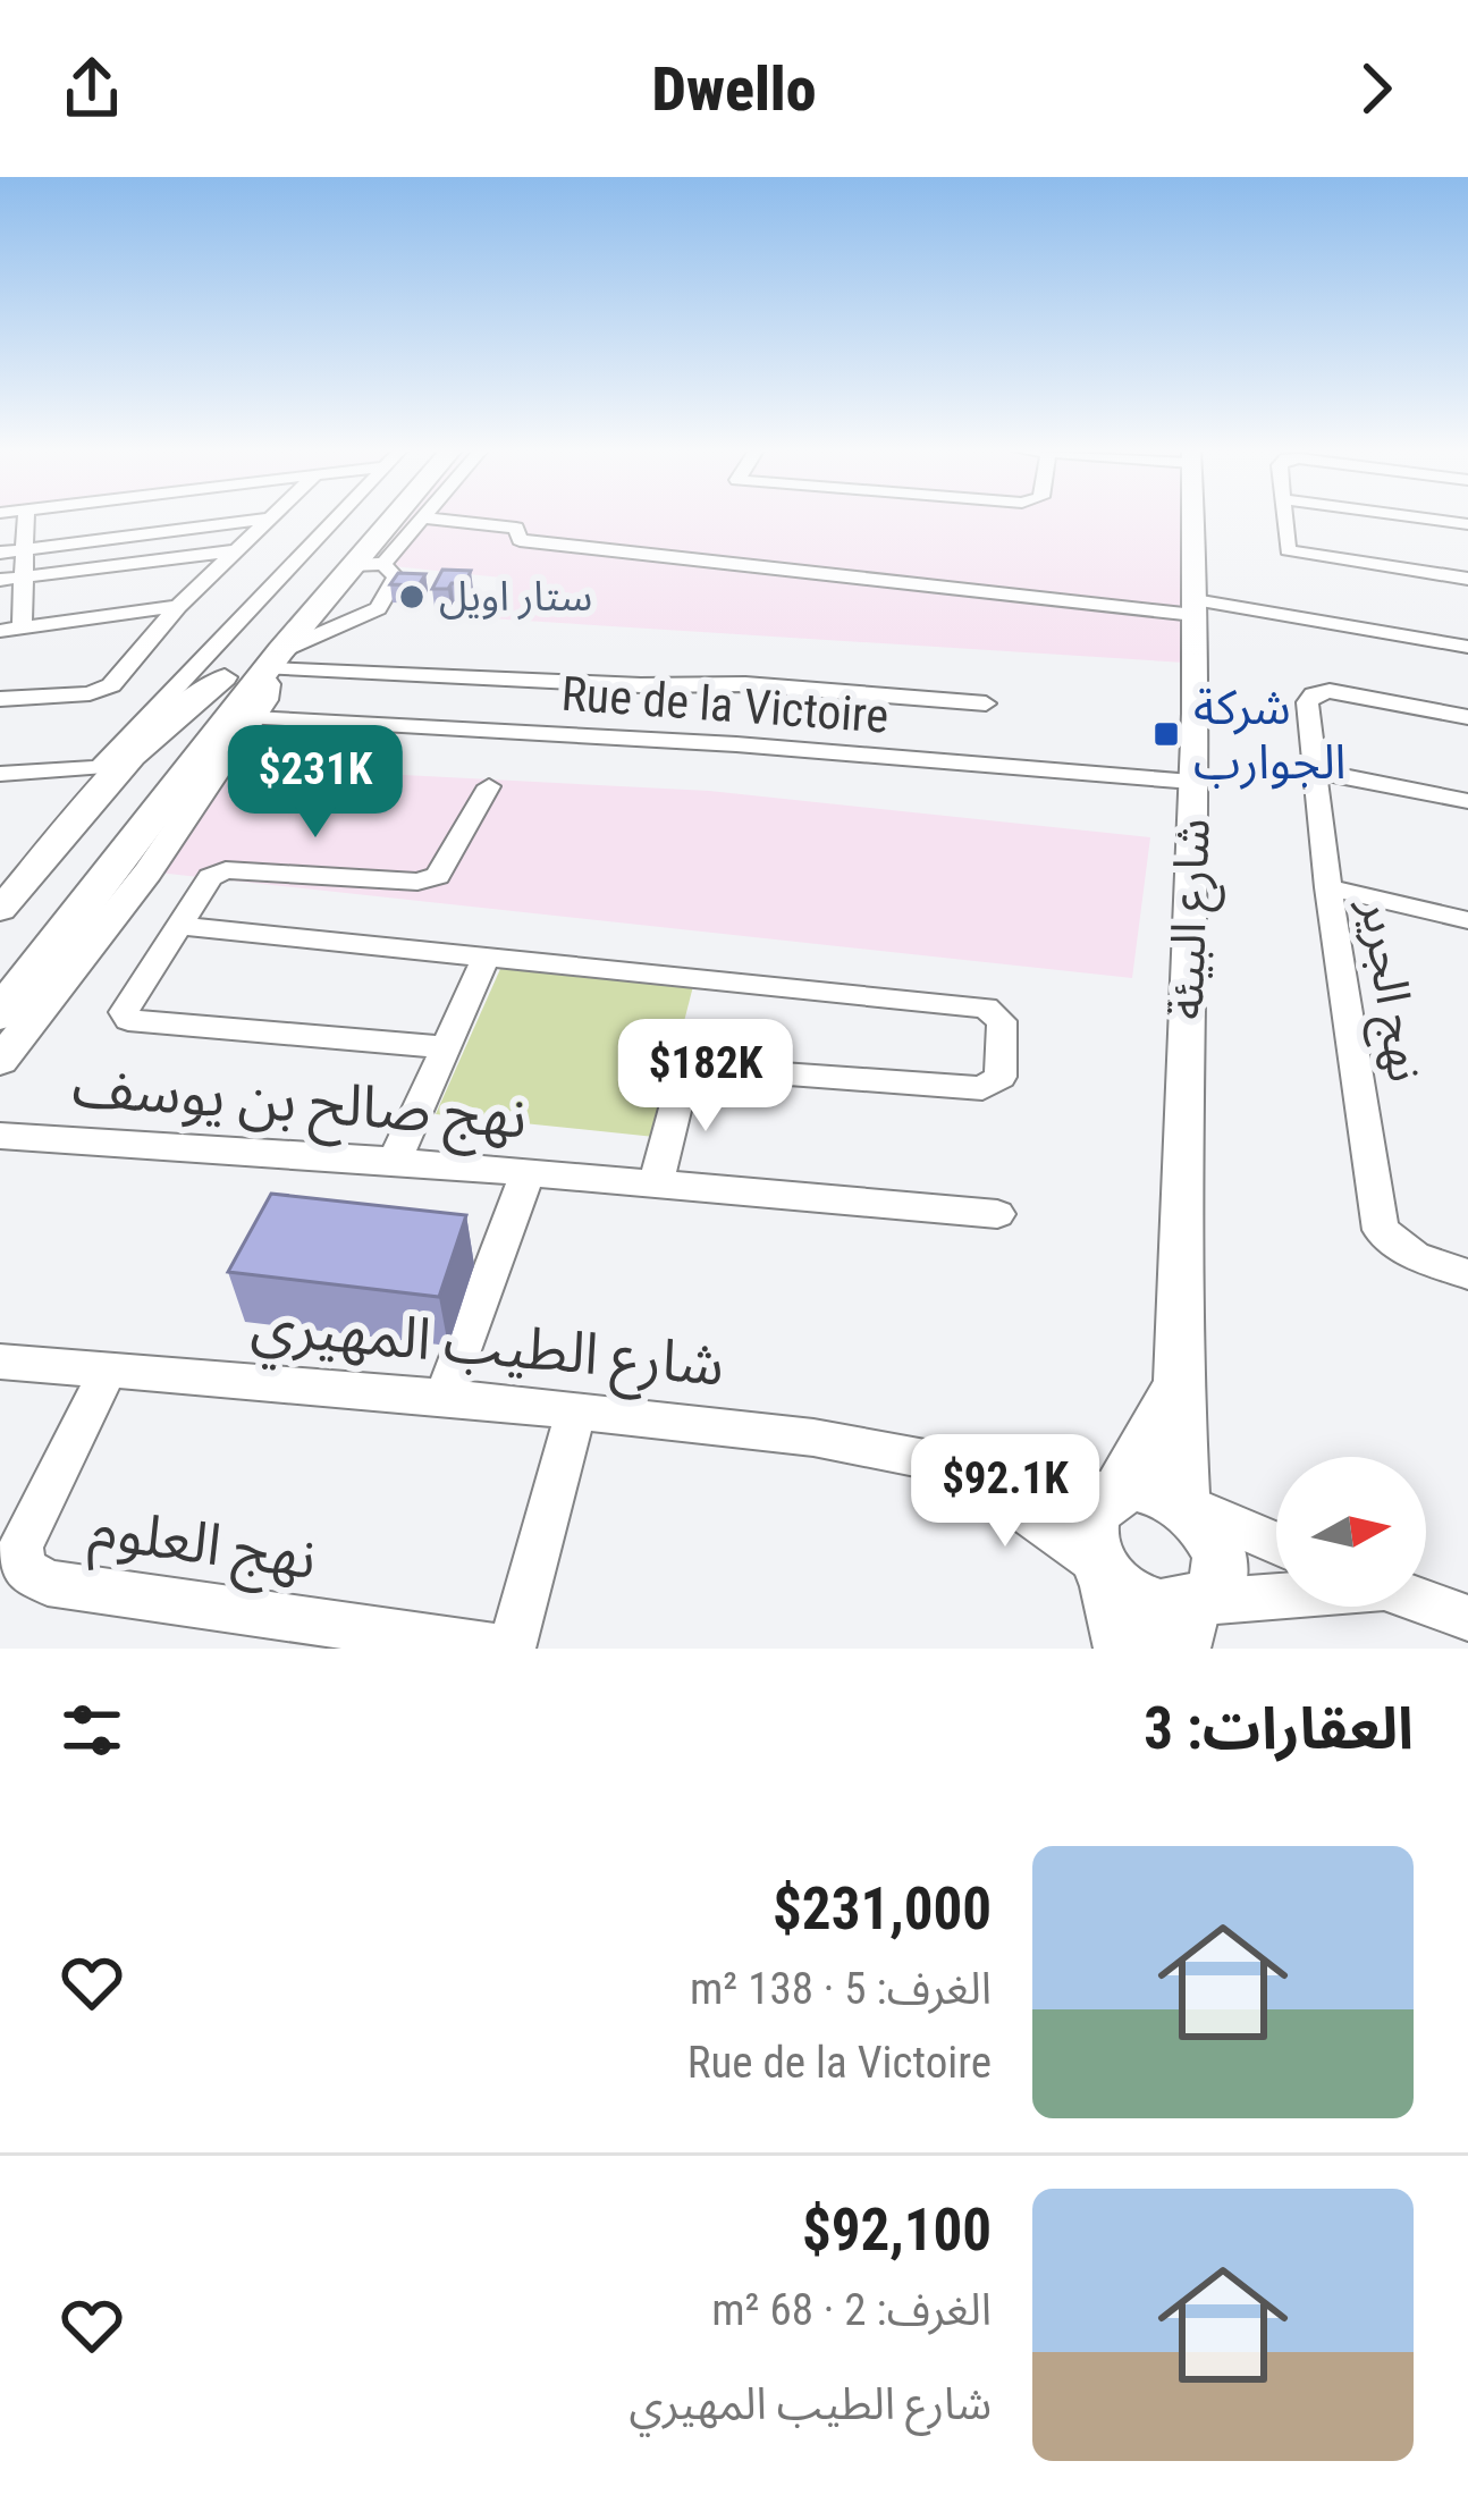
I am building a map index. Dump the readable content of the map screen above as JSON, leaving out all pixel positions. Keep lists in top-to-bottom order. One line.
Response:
{"streets":{"main road":["شارع البيئة"],"street":["Rue de la Victoire","نهج الجرير","نهج صالح بن يوسف","شارع الطيب المهيري","نهج العلوم"]},"crossings":[["Rue de la Victoire","شارع البيئة"],["شارع البيئة","شارع الطيب المهيري"],["شارع الطيب المهيري","نهج العلوم"]],"places":{"other":["ستار اويل"],"transit":["شركة الجوارب"]},"north":"right","page":{"header":"Dwello","price":["$231K","$182K","$92.1K"],"heading":"العقارات: 3","list":[{"name":"$231,000","note":"الغرف: 5 · 138 m² · Rue de la Victoire"},{"name":"$92,100","note":"الغرف: 2 · 68 m² · شارع الطيب المهيري"}]}}
